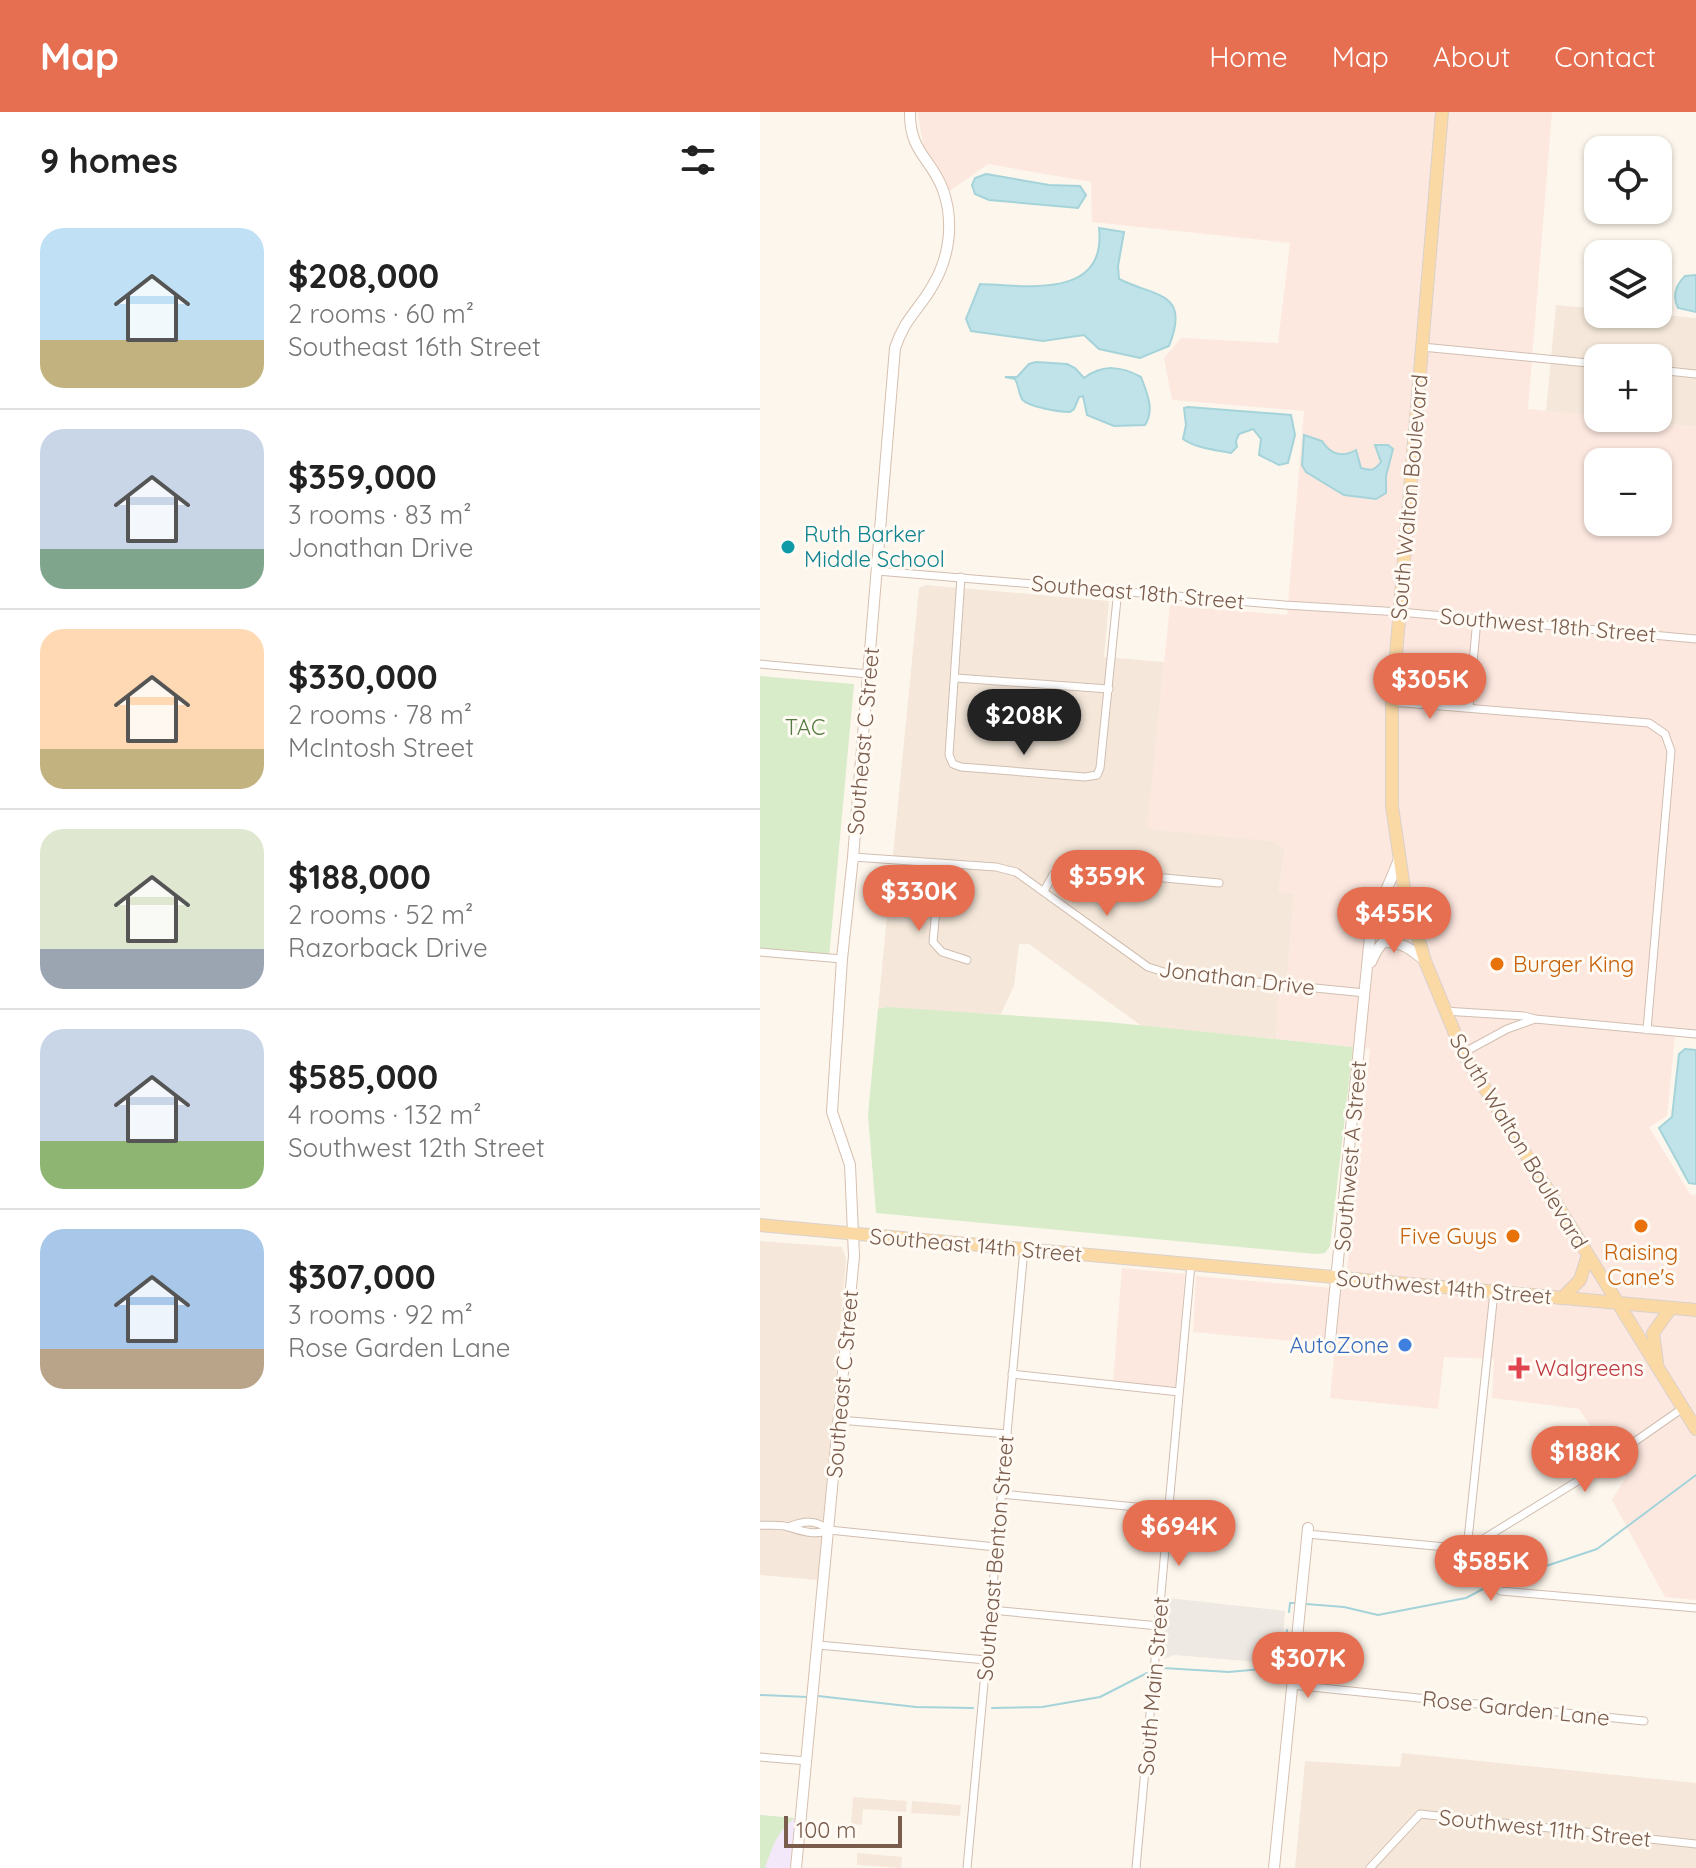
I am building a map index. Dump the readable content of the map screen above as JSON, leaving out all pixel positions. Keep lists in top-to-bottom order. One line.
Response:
{"streets":{"main road":["South Walton Boulevard","Southeast 14th Street","Southwest 14th Street"],"street":["Southeast 18th Street","Southwest 18th Street","Southeast C Street","Jonathan Drive","Southwest A Street","Southeast Benton Street","South Main Street","Rose Garden Lane","Southwest 11th Street"]},"crossings":[["South Walton Boulevard","Southeast 18th Street"],["South Walton Boulevard","Southwest 18th Street"],["South Walton Boulevard","Southwest A Street"],["South Walton Boulevard","Southwest 14th Street"],["Southeast 18th Street","Southwest 18th Street"],["Southeast 18th Street","Southeast C Street"],["Southeast C Street","Jonathan Drive"],["Southeast C Street","Southeast 14th Street"],["Jonathan Drive","Southwest A Street"],["Southwest A Street","Southwest 14th Street"],["Southeast 14th Street","Southwest 14th Street"],["Southeast 14th Street","Southeast Benton Street"],["Southeast 14th Street","South Main Street"],["Southwest 14th Street","South Main Street"]],"parks":["TAC"],"places":{"other":["Ruth Barker Middle School","Burger King","Raising Cane's","Five Guys","AutoZone"],"health":["Walgreens"]},"scale_bar":"100 m","page":{"header":"Map","nav":["Home","Map","About","Contact"],"heading":"9 homes","map_buttons":["+","−"],"list":[{"name":"$208,000","note":"2 rooms · 60 m² · Southeast 16th Street"},{"name":"$359,000","note":"3 rooms · 83 m² · Jonathan Drive"},{"name":"$330,000","note":"2 rooms · 78 m² · McIntosh Street"},{"name":"$188,000","note":"2 rooms · 52 m² · Razorback Drive"},{"name":"$585,000","note":"4 rooms · 132 m² · Southwest 12th Street"},{"name":"$307,000","note":"3 rooms · 92 m² · Rose Garden Lane"}],"price":["$305K","$208K","$359K","$330K","$455K","$188K","$694K","$585K","$307K"],"scale":"100 m"}}
